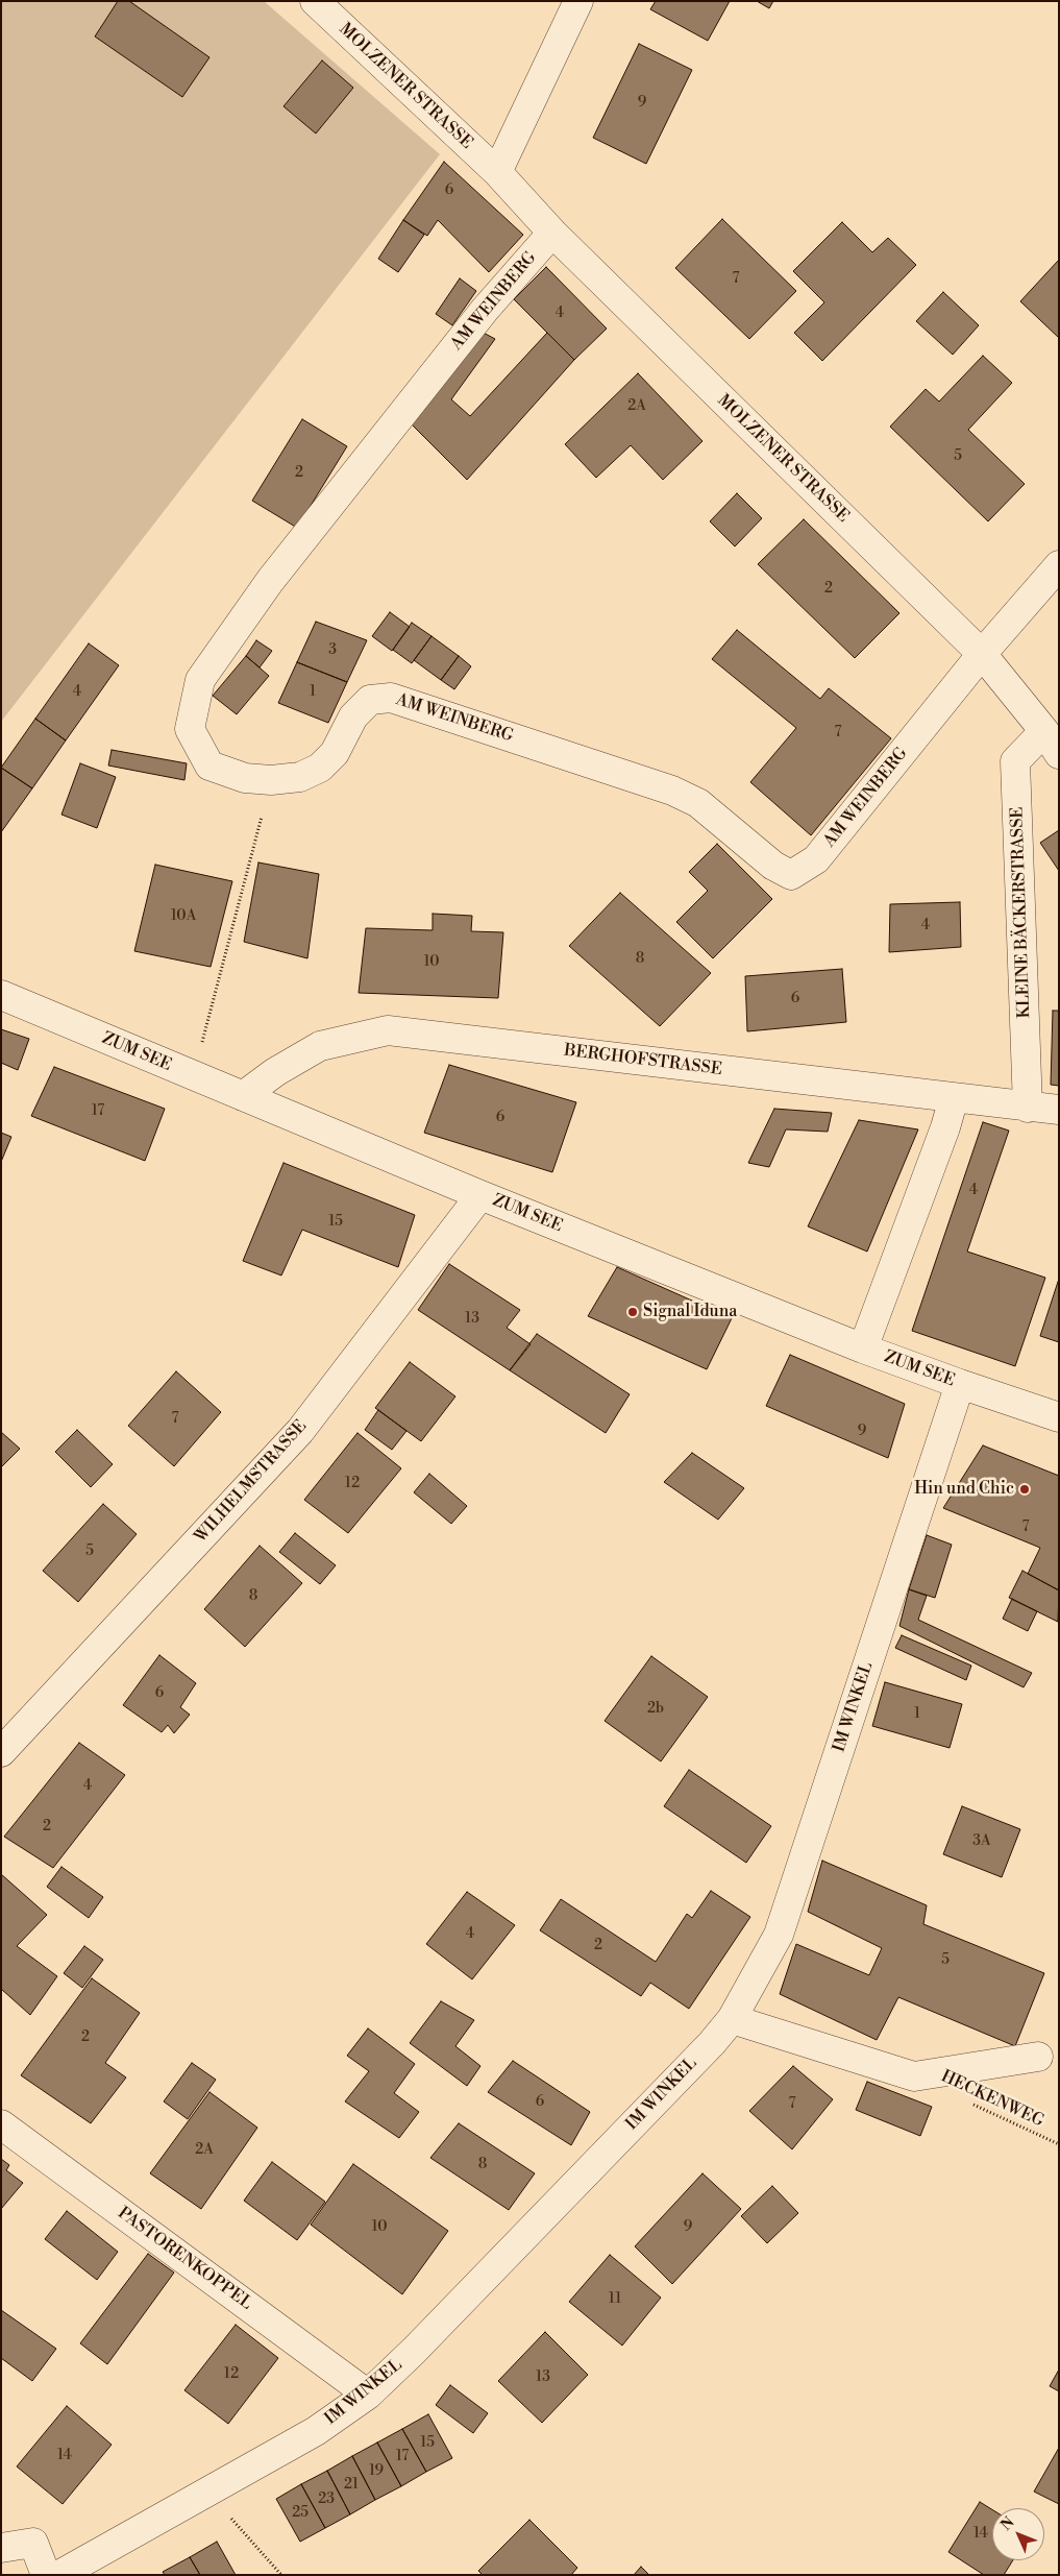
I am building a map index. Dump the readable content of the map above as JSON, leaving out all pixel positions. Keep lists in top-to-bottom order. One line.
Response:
{"streets":{"street":["MOLZENER STRASSE","AM WEINBERG","KLEINE BÄCKERSTRASSE","ZUM SEE","BERGHOFSTRASSE","WILHELMSTRASSE","IM WINKEL","PASTORENKOPPEL"],"path":["HECKENWEG"]},"crossings":[["MOLZENER STRASSE","AM WEINBERG"],["MOLZENER STRASSE","KLEINE BÄCKERSTRASSE"],["KLEINE BÄCKERSTRASSE","BERGHOFSTRASSE"],["ZUM SEE","BERGHOFSTRASSE"],["ZUM SEE","WILHELMSTRASSE"],["ZUM SEE","IM WINKEL"],["IM WINKEL","PASTORENKOPPEL"]],"places":["Signal Iduna","Hin und Chic"],"house_numbers":["9","6","7","4","2A","5","2","2","3","4","1","7","10A","4","8","10","6","17","6","4","15","13","7","9","12","7","5","8","6","2b","1","4","2","3A","4","2","5","2","6","7","2A","8","10","9","11","12","13","15","14","17","19","21","23","25","14"],"north":"top left"}
